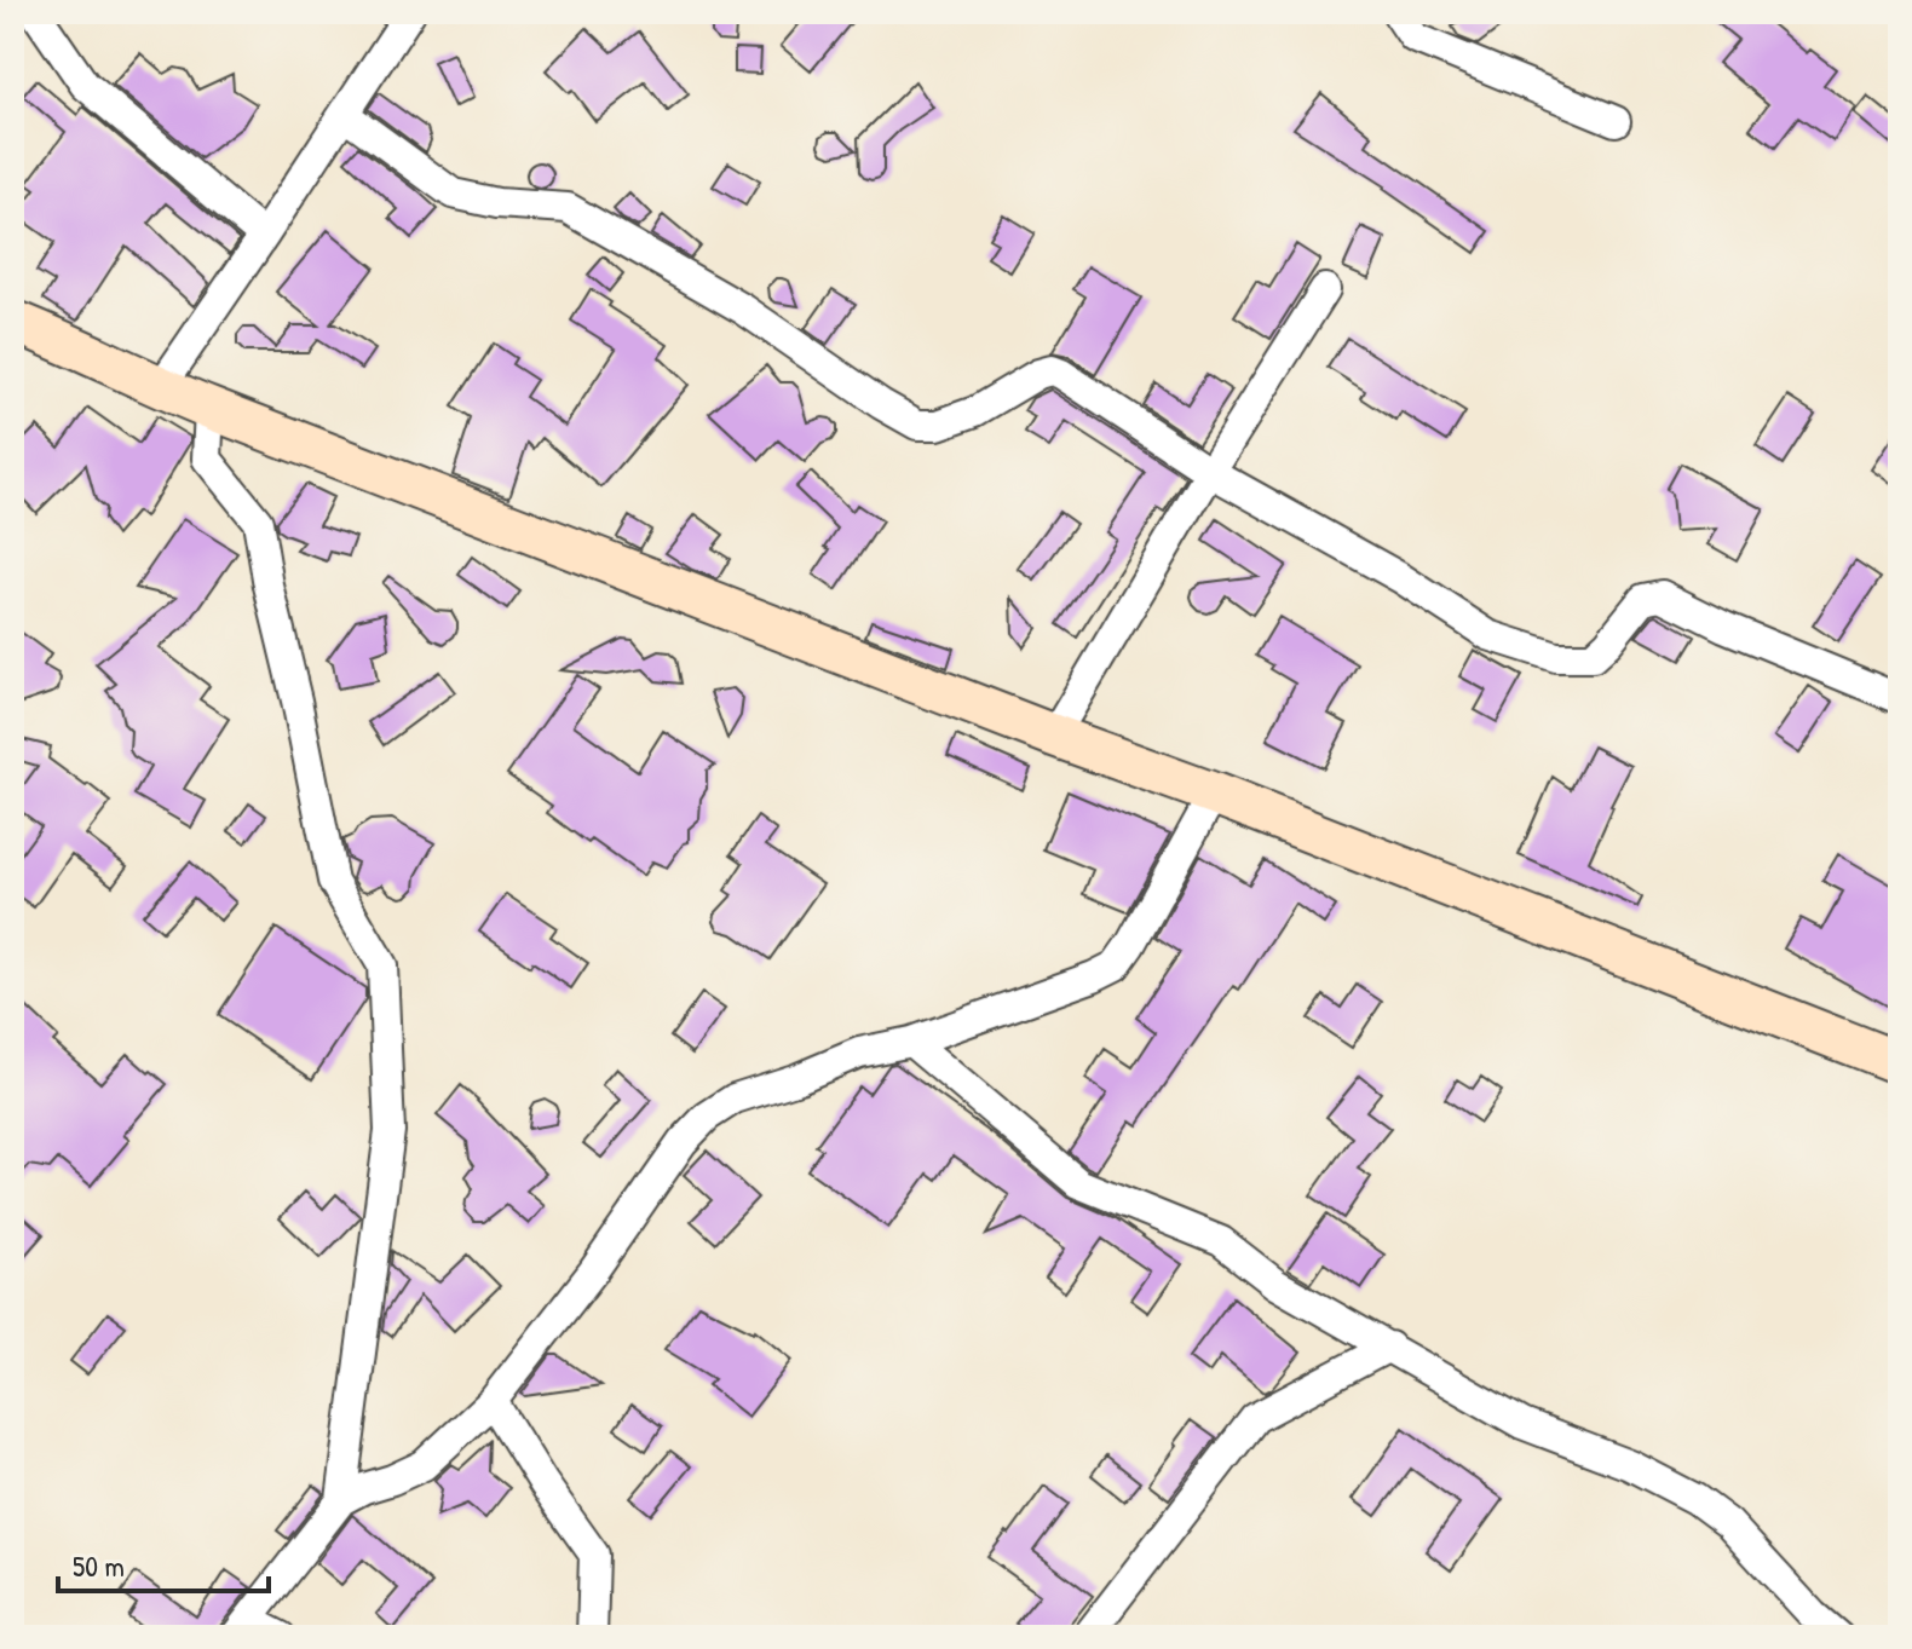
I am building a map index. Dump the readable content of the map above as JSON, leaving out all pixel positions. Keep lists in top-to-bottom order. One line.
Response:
{"scale_bar":"50 m"}
